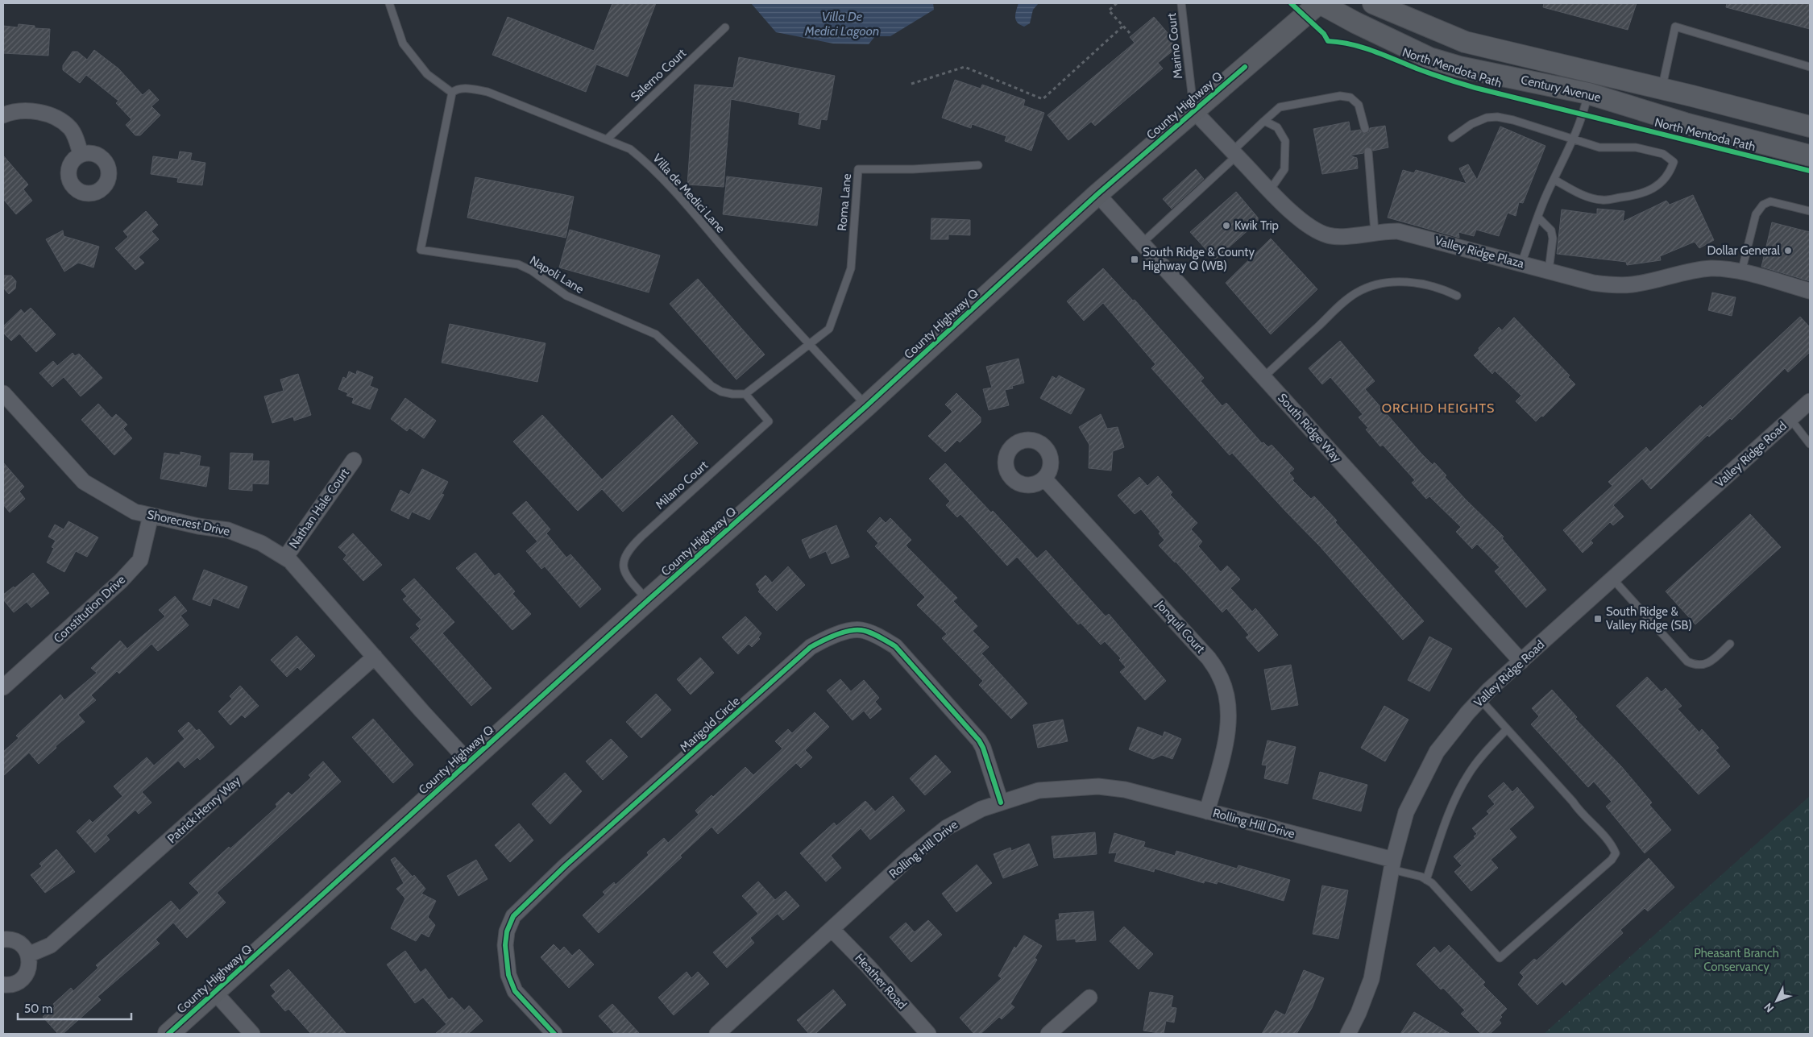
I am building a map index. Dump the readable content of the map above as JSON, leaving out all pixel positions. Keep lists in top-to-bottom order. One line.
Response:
{"streets":{"main road":["Century Avenue","County Highway Q"],"street":["Valley Ridge Plaza","South Ridge Way","Valley Ridge Road","Nathan Hale Court","Shorecrest Drive","Constitution Drive","Jonquil Court","Marigold Circle","Patrick Henry Way","Rolling Hill Drive","Heather Road"],"lane":["Marino Court","Salerno Court","Villa de Medici Lane","Roma Lane","Napoli Lane","Milano Court"],"cycle path":["North Mendota Path"]},"crossings":[["Marino Court","County Highway Q"],["Marino Court","Valley Ridge Plaza"],["Salerno Court","Villa de Medici Lane"],["Century Avenue","County Highway Q"],["County Highway Q","Villa de Medici Lane"],["County Highway Q","Valley Ridge Plaza"],["County Highway Q","South Ridge Way"],["County Highway Q","Milano Court"],["County Highway Q","Shorecrest Drive"],["Villa de Medici Lane","Roma Lane"],["Villa de Medici Lane","Napoli Lane"],["Napoli Lane","Milano Court"],["South Ridge Way","Valley Ridge Road"],["Valley Ridge Road","Rolling Hill Drive"],["Nathan Hale Court","Shorecrest Drive"],["Shorecrest Drive","Constitution Drive"],["Shorecrest Drive","Patrick Henry Way"],["Jonquil Court","Rolling Hill Drive"],["Marigold Circle","Rolling Hill Drive"],["Rolling Hill Drive","Heather Road"]],"districts":["ORCHID HEIGHTS"],"water":["Villa De Medici Lagoon"],"parks":["Pheasant Branch Conservancy"],"places":{"other":["Kwik Trip","Dollar General"],"transit":["South Ridge & County Highway Q (WB)","South Ridge & Valley Ridge (SB)"]},"scale_bar":"50 m","north":"bottom left"}
